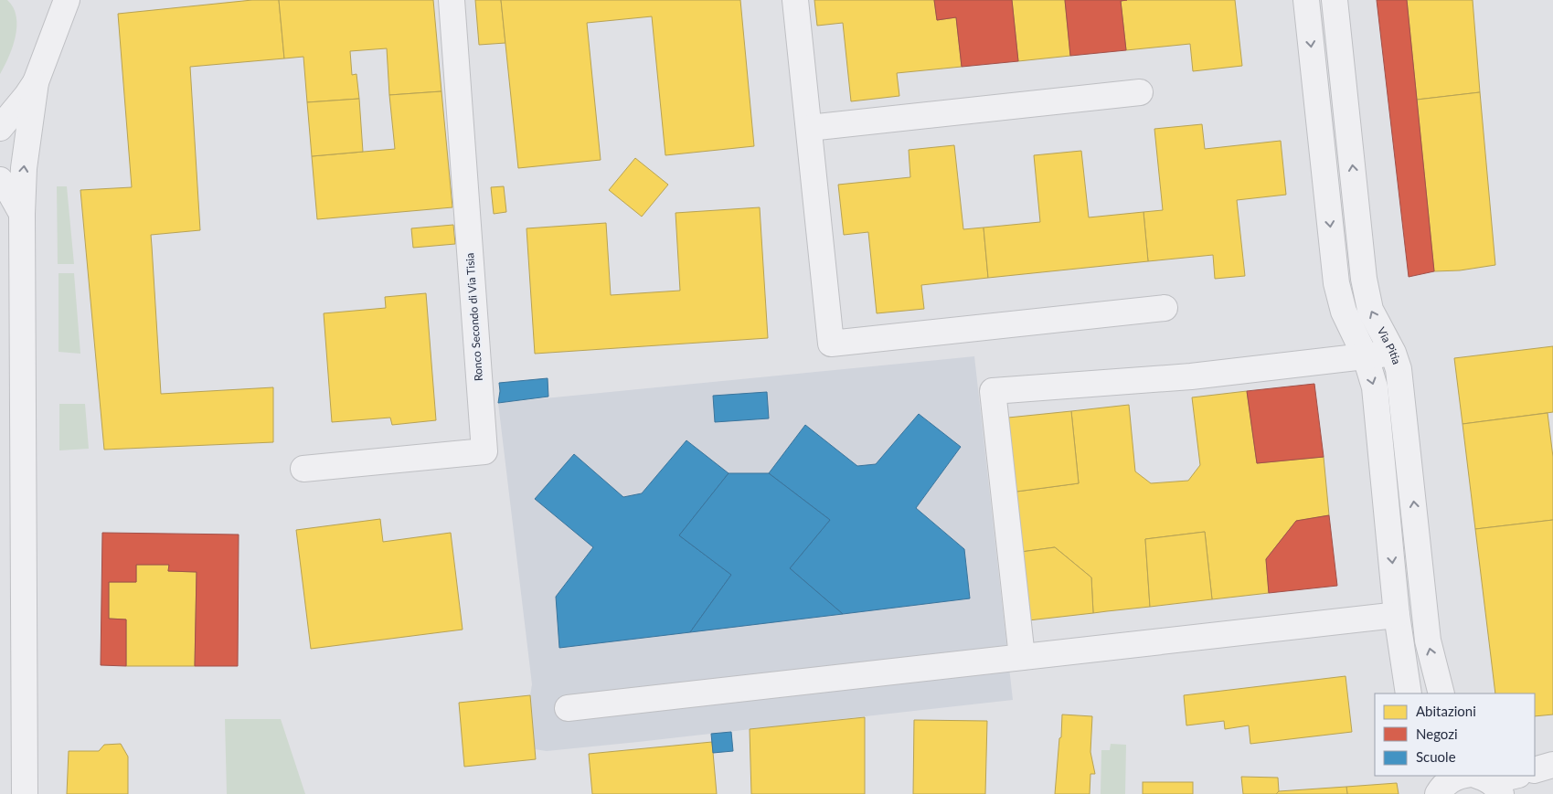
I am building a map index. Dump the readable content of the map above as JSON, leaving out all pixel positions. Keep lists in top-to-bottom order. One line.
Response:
{"streets":{"street":["Ronco Secondo di Via Tisia","Via Pitia"]},"legend":["Abitazioni","Negozi","Scuole"]}
